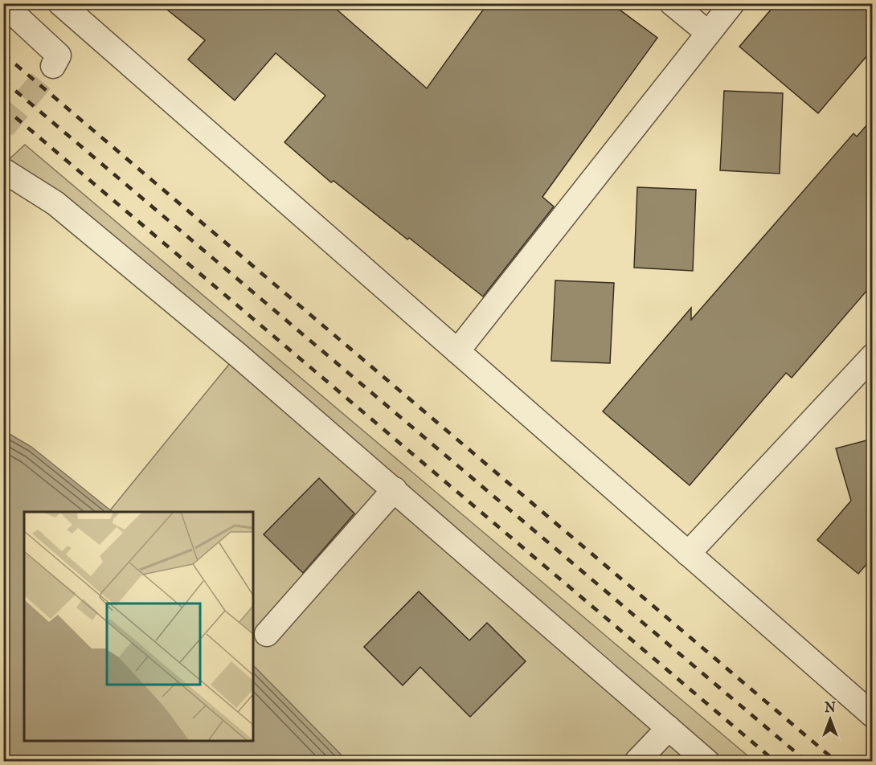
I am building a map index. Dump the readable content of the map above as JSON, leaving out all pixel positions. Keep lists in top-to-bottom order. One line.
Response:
{"north":"top"}
